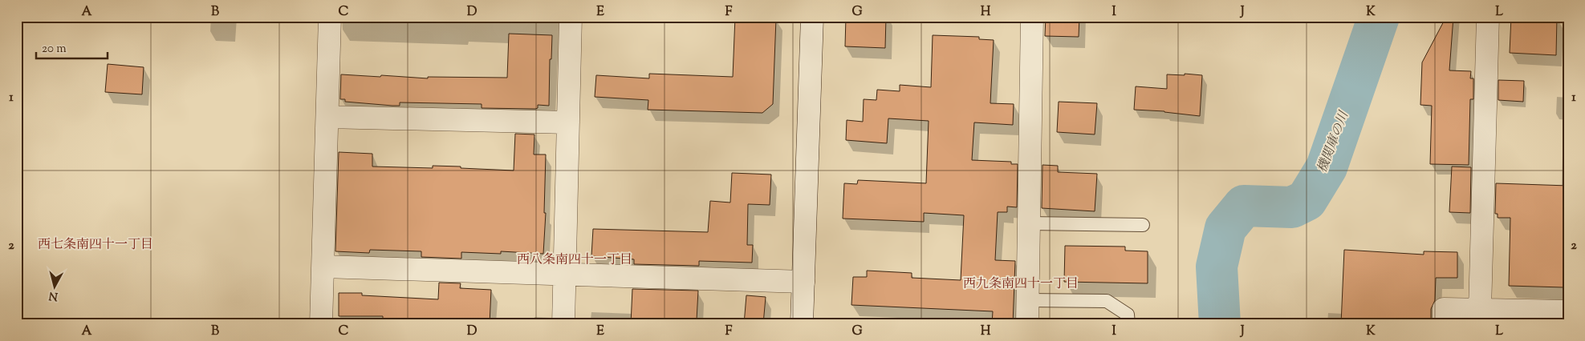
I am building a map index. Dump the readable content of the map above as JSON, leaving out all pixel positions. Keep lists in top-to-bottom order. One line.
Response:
{"districts":["西七条南四十一丁目","西八条南四十一丁目","西九条南四十一丁目"],"water":["機関庫の川"],"scale_bar":"20 m","north":"bottom","grid":{"columns":["A","B","C","D","E","F","G","H","I","J","K","L"],"rows":["1","2"]}}
